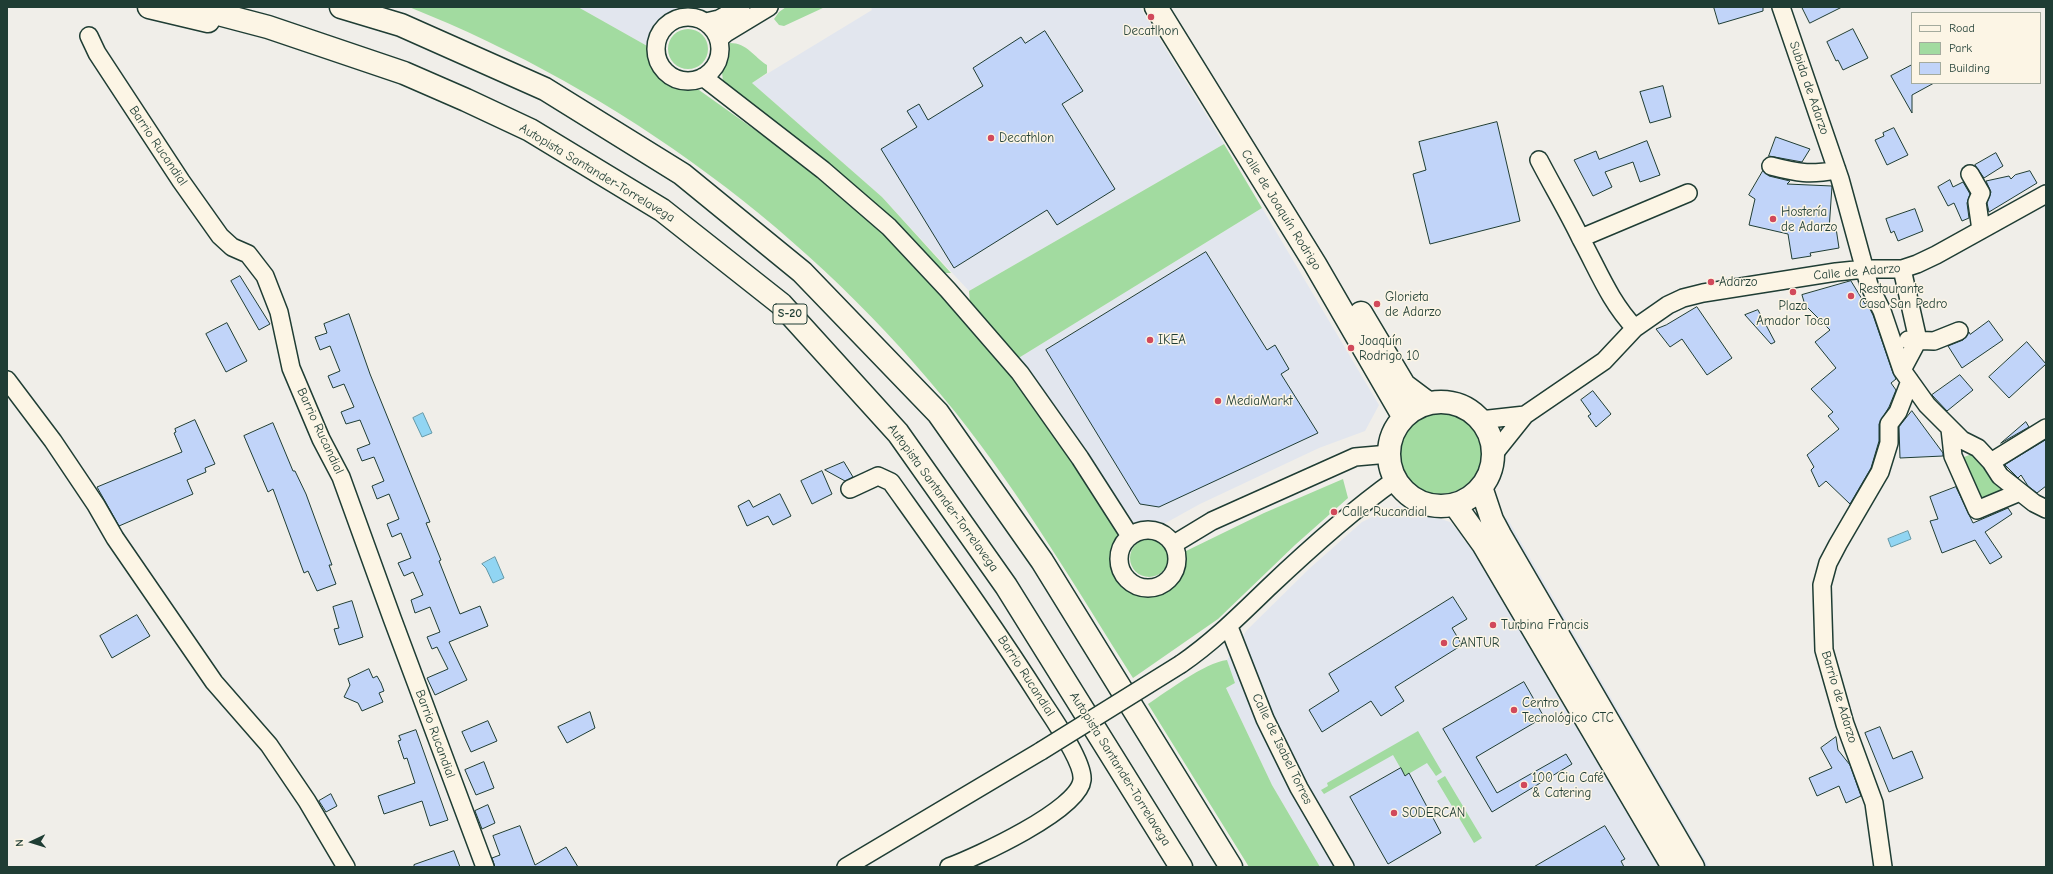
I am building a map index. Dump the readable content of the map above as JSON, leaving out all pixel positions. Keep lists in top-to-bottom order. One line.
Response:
{"streets":{"main road":["Autopista Santander-Torrelavega","Calle de Joaquín Rodrigo","S-20"],"street":["Subida de Adarzo","Barrio Rucandial","Calle de Adarzo","Barrio de Adarzo","Calle de Isabel Torres"]},"crossings":[["Subida de Adarzo","Calle de Adarzo"],["Subida de Adarzo","Barrio de Adarzo"],["Calle de Joaquín Rodrigo","Calle de Adarzo"]],"places":["Decatlhon","Decathlon","Hostería de Adarzo","Adarzo","Plaza Amador Toca","Restaurante Casa San Pedro","Glorieta de Adarzo","IKEA","Joaquín Rodrigo 10","MediaMarkt","Calle Rucandial","Turbina Francis","CANTUR","Centro Tecnológico CTC","100 Cia Café & Catering","SODERCAN"],"legend":["Road","Park","Building"],"north":"left"}
